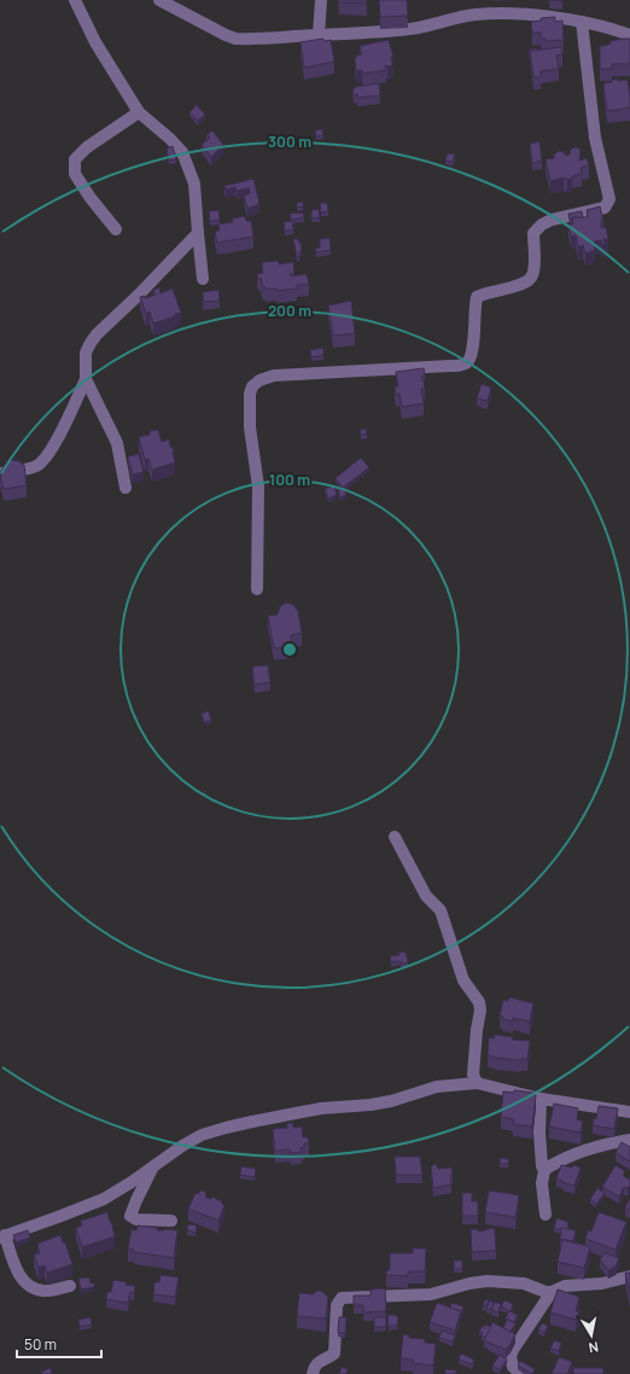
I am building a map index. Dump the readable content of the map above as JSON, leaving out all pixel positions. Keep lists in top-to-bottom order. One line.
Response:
{"scale_bar":"50 m","north":"bottom","rings":["300 m","200 m","100 m"]}
